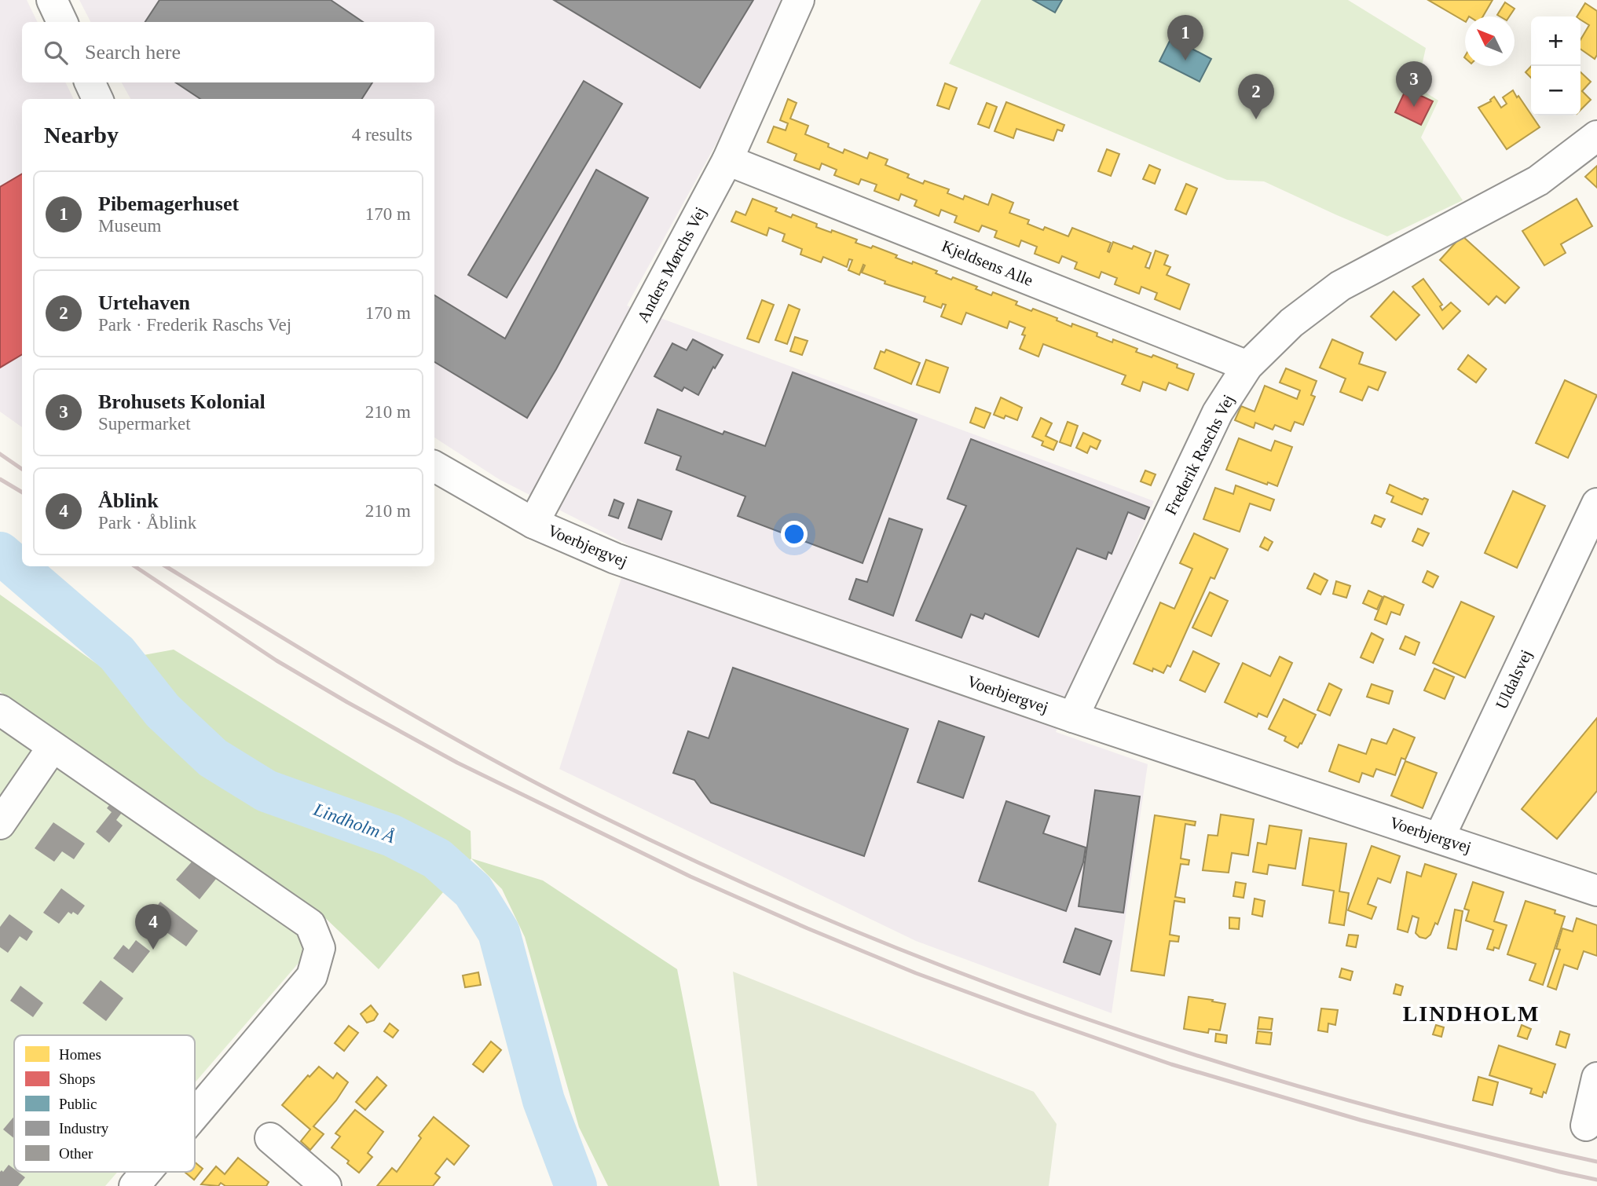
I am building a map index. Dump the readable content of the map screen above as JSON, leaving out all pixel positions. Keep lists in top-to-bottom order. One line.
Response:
{"streets":{"street":["Kjeldsens Alle","Anders Mørchs Vej","Frederik Raschs Vej","Voerbjergvej","Uldalsvej"]},"crossings":[["Kjeldsens Alle","Anders Mørchs Vej"],["Kjeldsens Alle","Frederik Raschs Vej"],["Anders Mørchs Vej","Voerbjergvej"],["Frederik Raschs Vej","Voerbjergvej"],["Voerbjergvej","Uldalsvej"]],"districts":["LINDHOLM"],"water":["Lindholm Å"],"legend":["Homes","Shops","Public","Industry","Other"],"north":"top left","page":{"pins":["1","3","2","4"],"map_buttons":["+","−"],"search":"Search here","heading":["Nearby","4 results"],"list":[{"mark":"1","name":"Pibemagerhuset","note":"Museum","value":"170 m"},{"mark":"2","name":"Urtehaven","note":"Park · Frederik Raschs Vej","value":"170 m"},{"mark":"3","name":"Brohusets Kolonial","note":"Supermarket","value":"210 m"},{"mark":"4","name":"Åblink","note":"Park · Åblink","value":"210 m"}]}}
